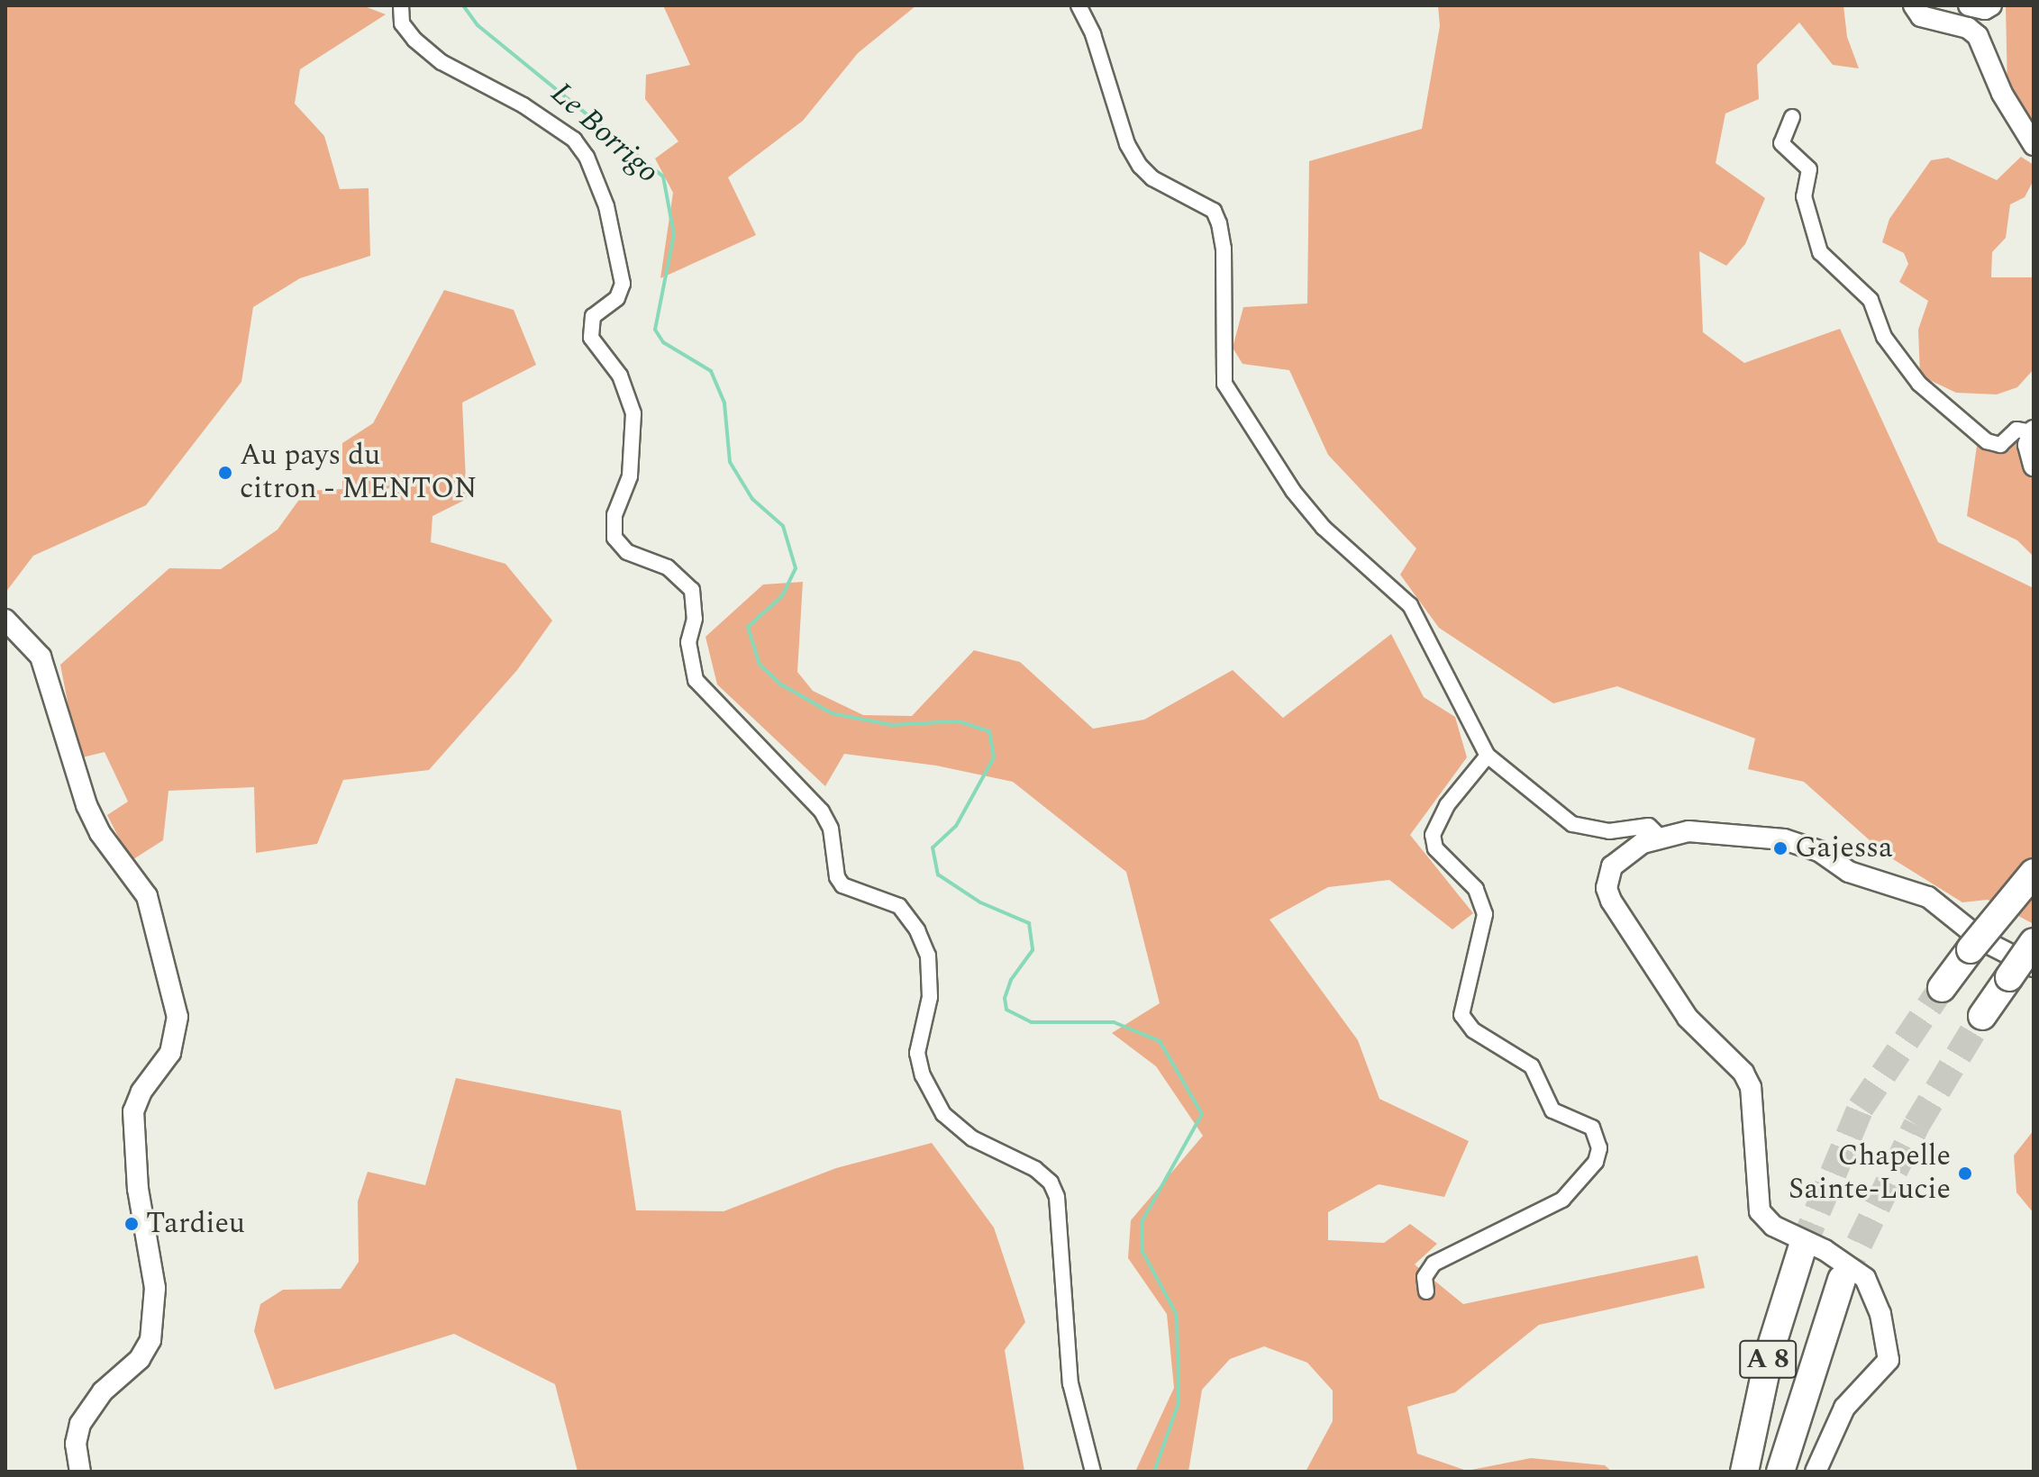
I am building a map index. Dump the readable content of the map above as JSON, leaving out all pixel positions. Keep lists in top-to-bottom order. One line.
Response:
{"streets":{"highway":["A 8"]},"water":["Le Borrigo"],"places":["Au pays du citron - MENTON","Gajessa","Chapelle Sainte-Lucie","Tardieu"]}
